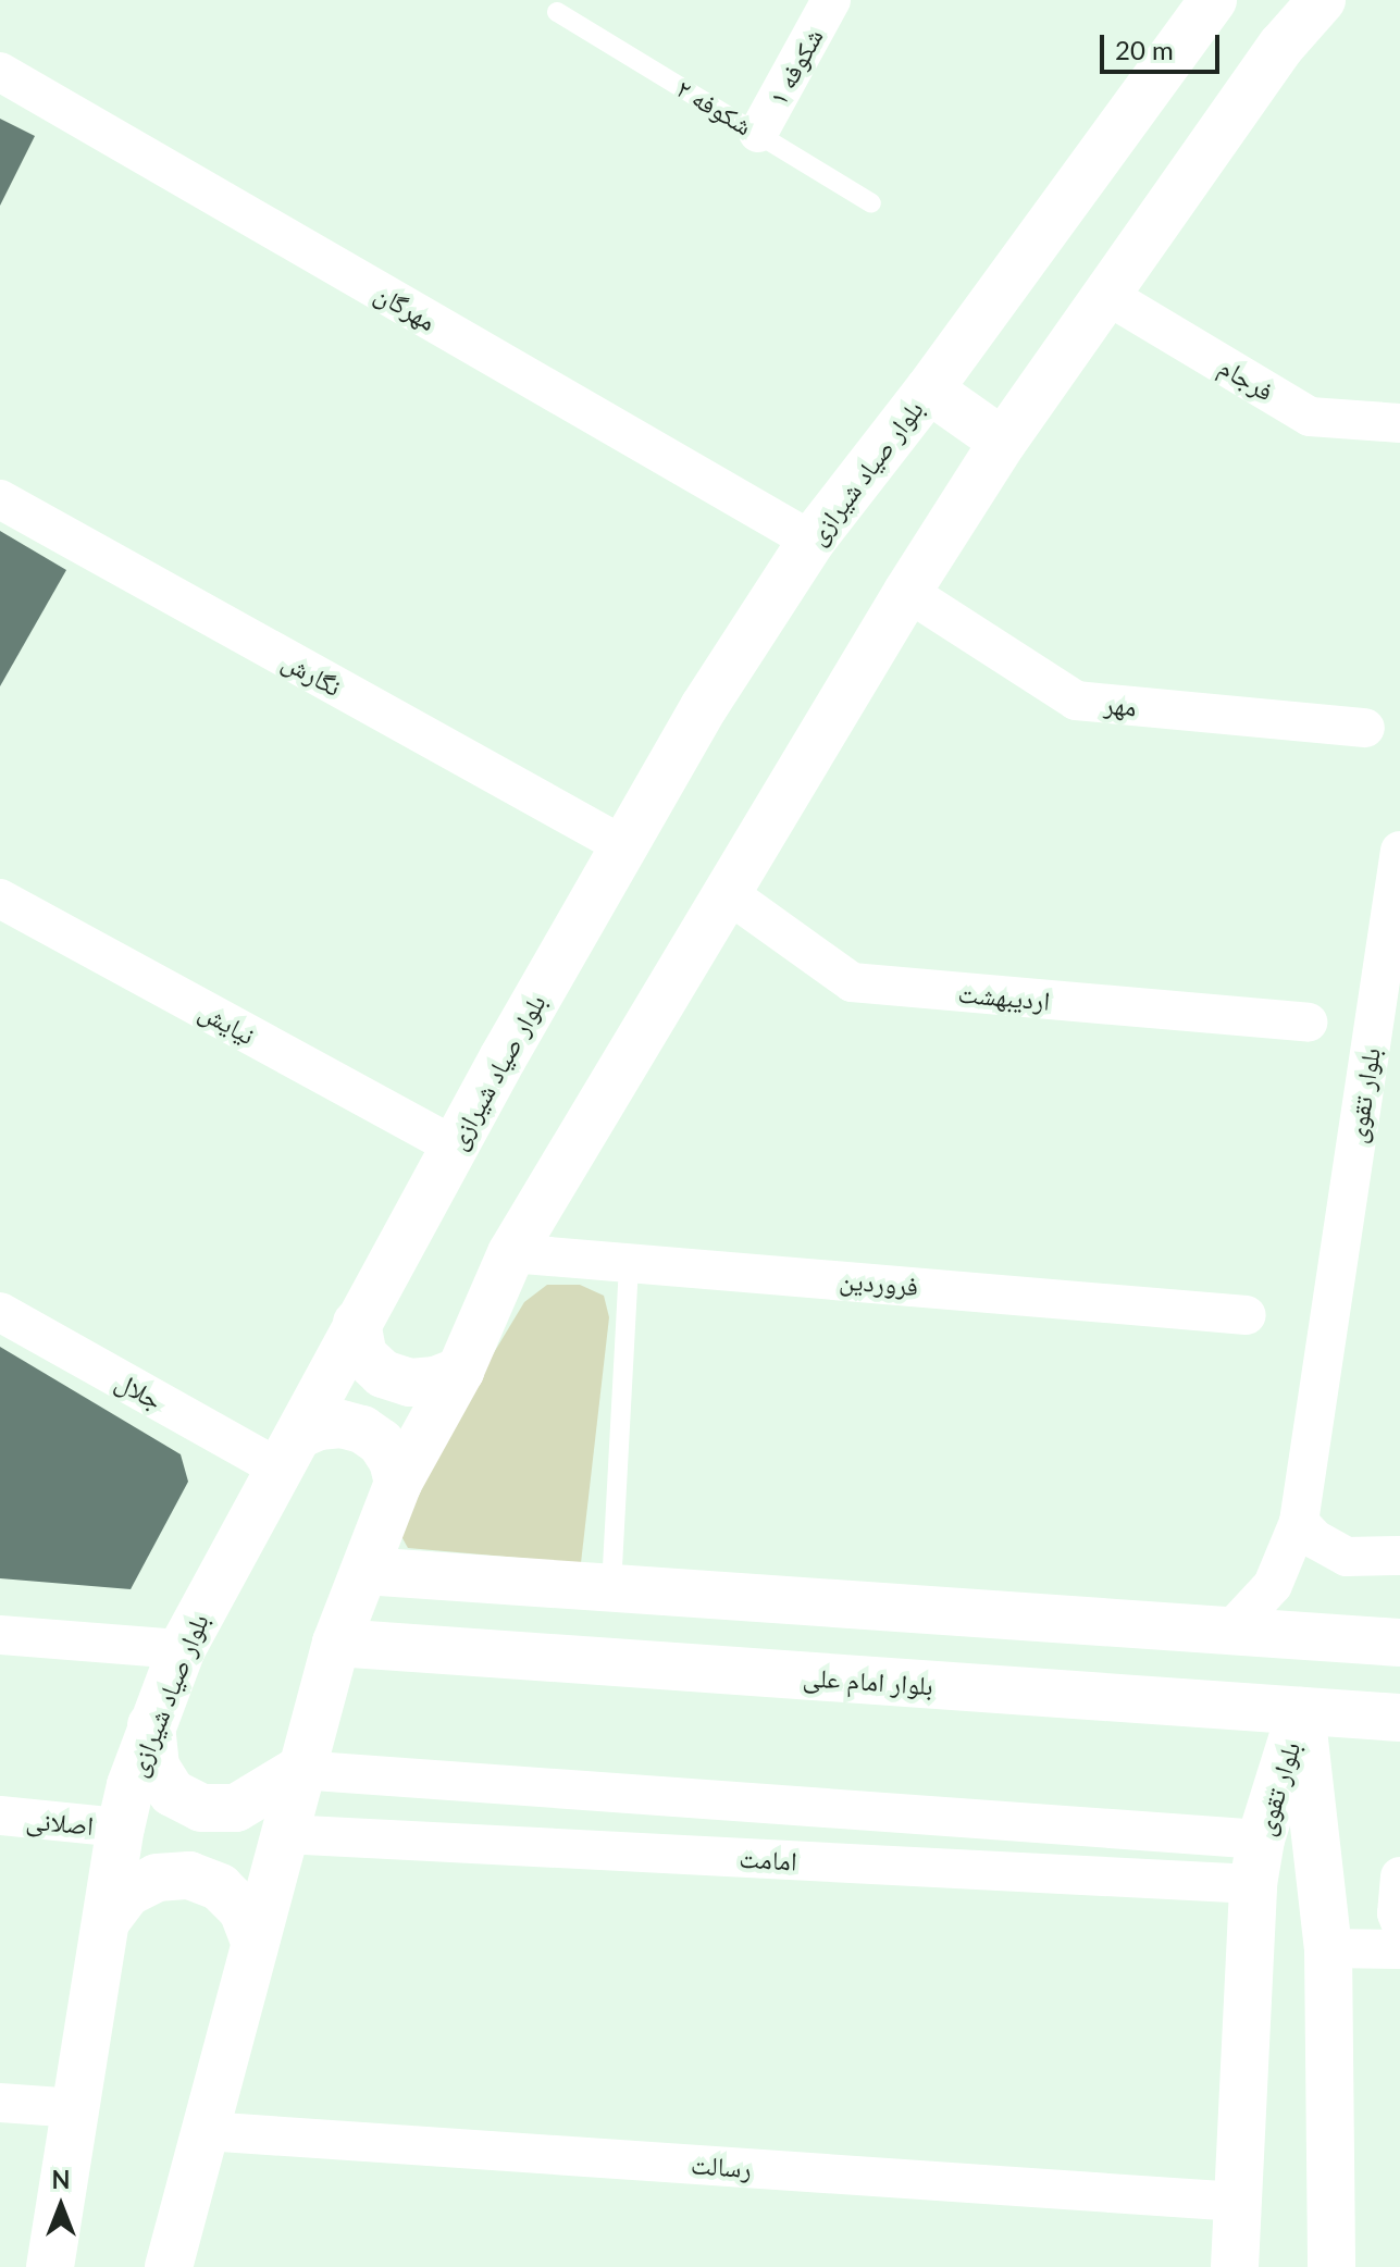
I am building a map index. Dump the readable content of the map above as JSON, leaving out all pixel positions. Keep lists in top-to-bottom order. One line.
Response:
{"streets":{"street":["شکوفه ۱","مهرگان","فرجام","بلوار صیاد شیرازی","نگارش","مهر","اردیبهشت","نیایش","بلوار تقوی","فروردین","جلال","بلوار امام علی","اصلانی","امامت","رسالت"],"lane":["شکوفه ۲"]},"crossings":[["شکوفه ۱","شکوفه ۲"],["مهرگان","بلوار صیاد شیرازی"],["بلوار صیاد شیرازی","نگارش"],["بلوار صیاد شیرازی","نیایش"],["بلوار صیاد شیرازی","جلال"],["بلوار صیاد شیرازی","اصلانی"],["بلوار تقوی","بلوار امام علی"],["بلوار تقوی","امامت"],["بلوار تقوی","رسالت"]],"scale_bar":"20 m","north":"top"}
